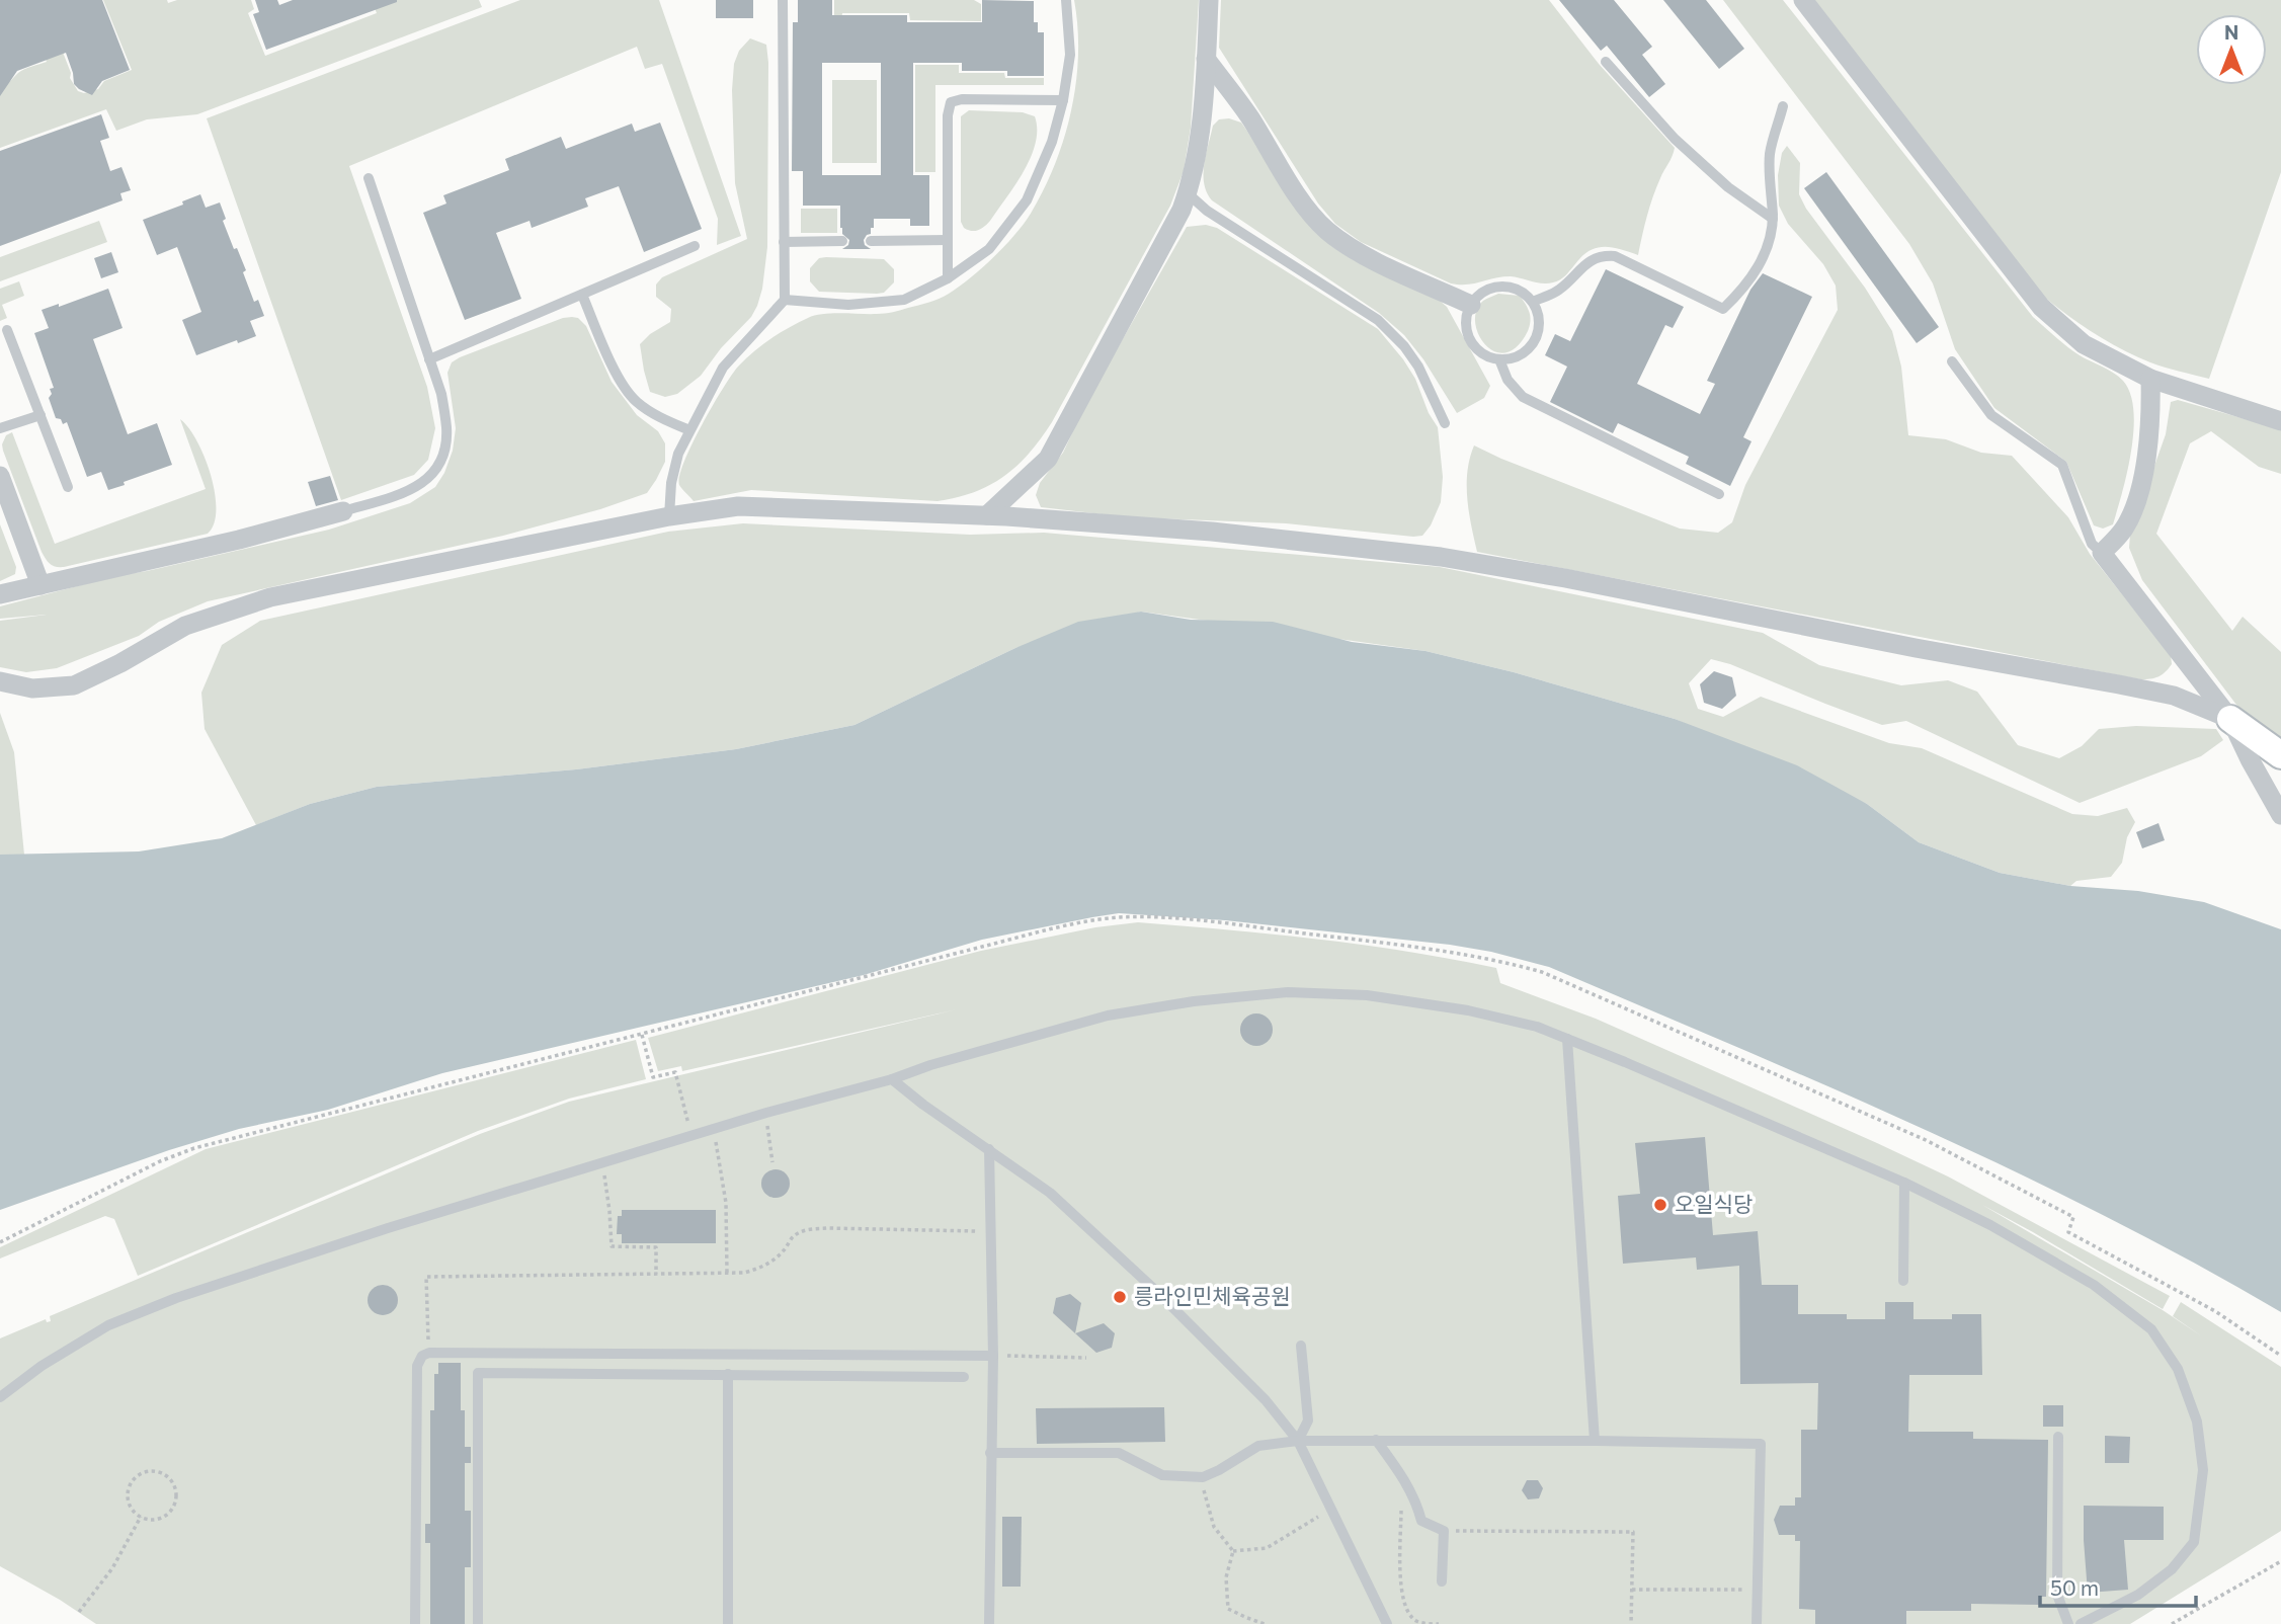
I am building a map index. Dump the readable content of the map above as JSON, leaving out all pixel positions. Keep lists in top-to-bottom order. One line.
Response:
{"places":["오일식당","릉라인민체육공원"],"scale_bar":"50 m","north":"top"}
